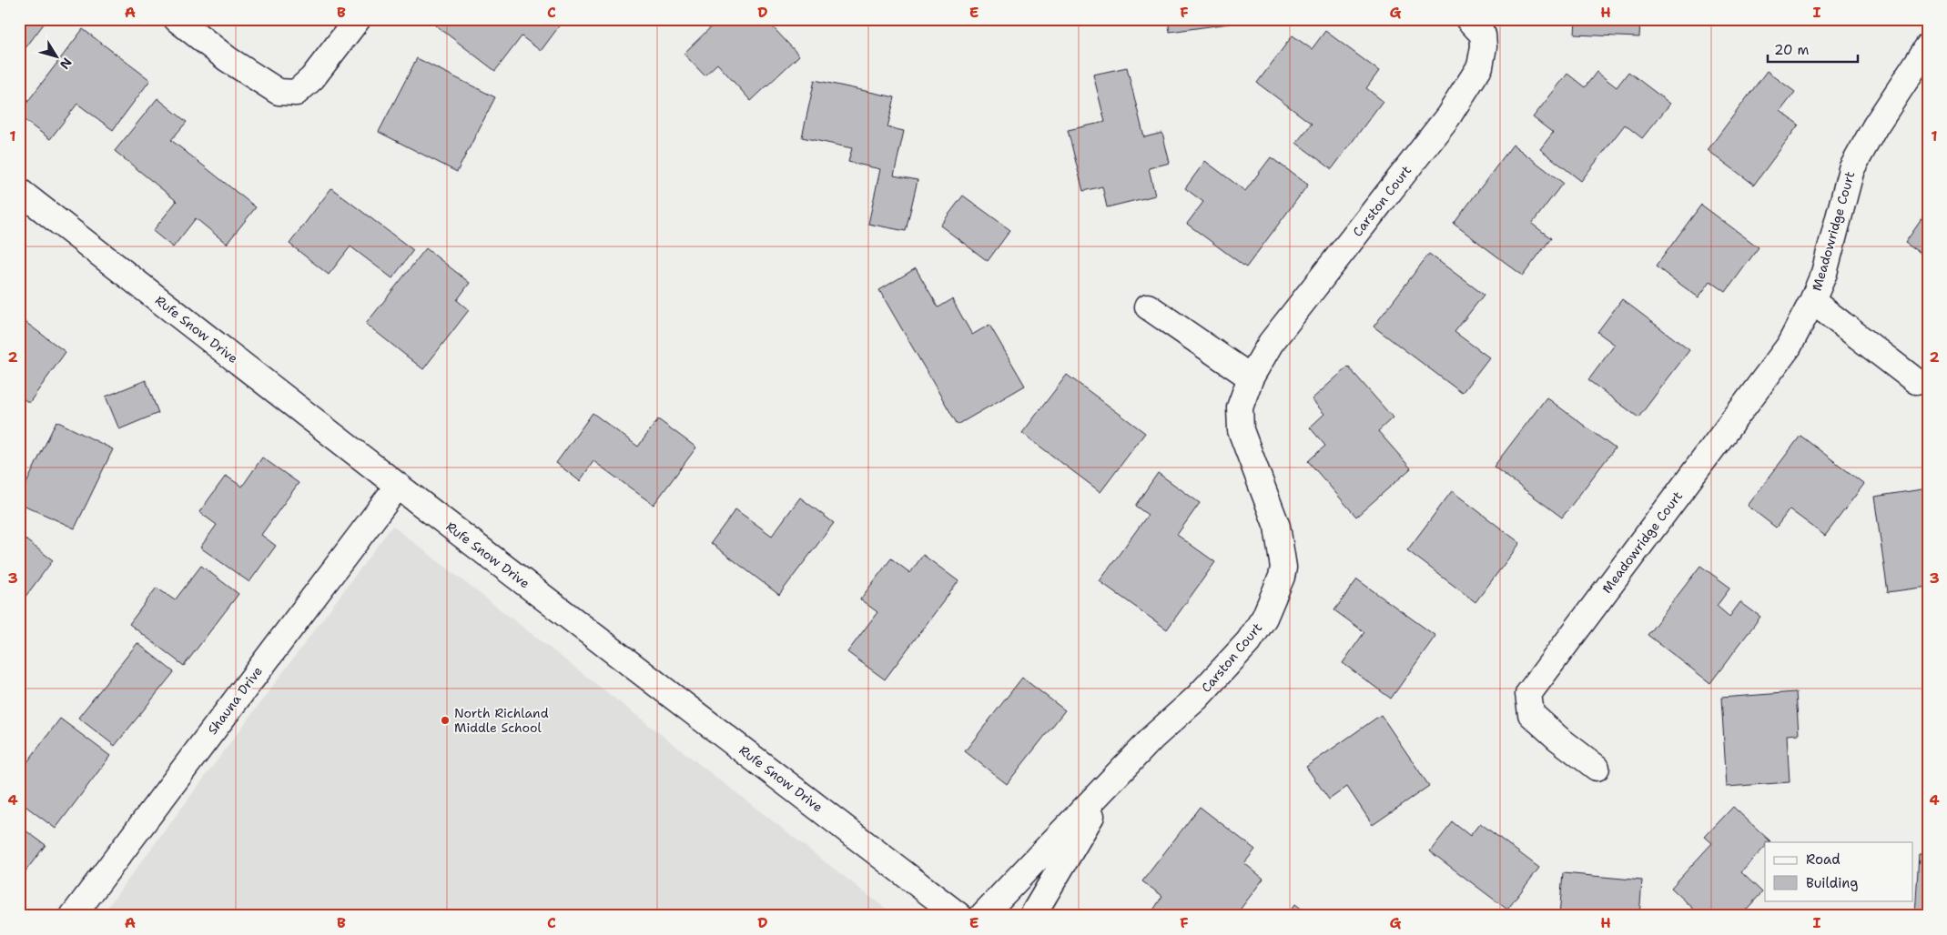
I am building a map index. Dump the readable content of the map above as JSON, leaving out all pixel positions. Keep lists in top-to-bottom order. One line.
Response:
{"streets":{"street":["Carston Court","Meadowridge Court","Rufe Snow Drive","Shauna Drive"]},"crossings":[["Rufe Snow Drive","Shauna Drive"]],"places":["North Richland Middle School"],"legend":["Road","Building"],"scale_bar":"20 m","north":"bottom right","grid":{"columns":["A","B","C","D","E","F","G","H","I"],"rows":["1","2","3","4"]}}
